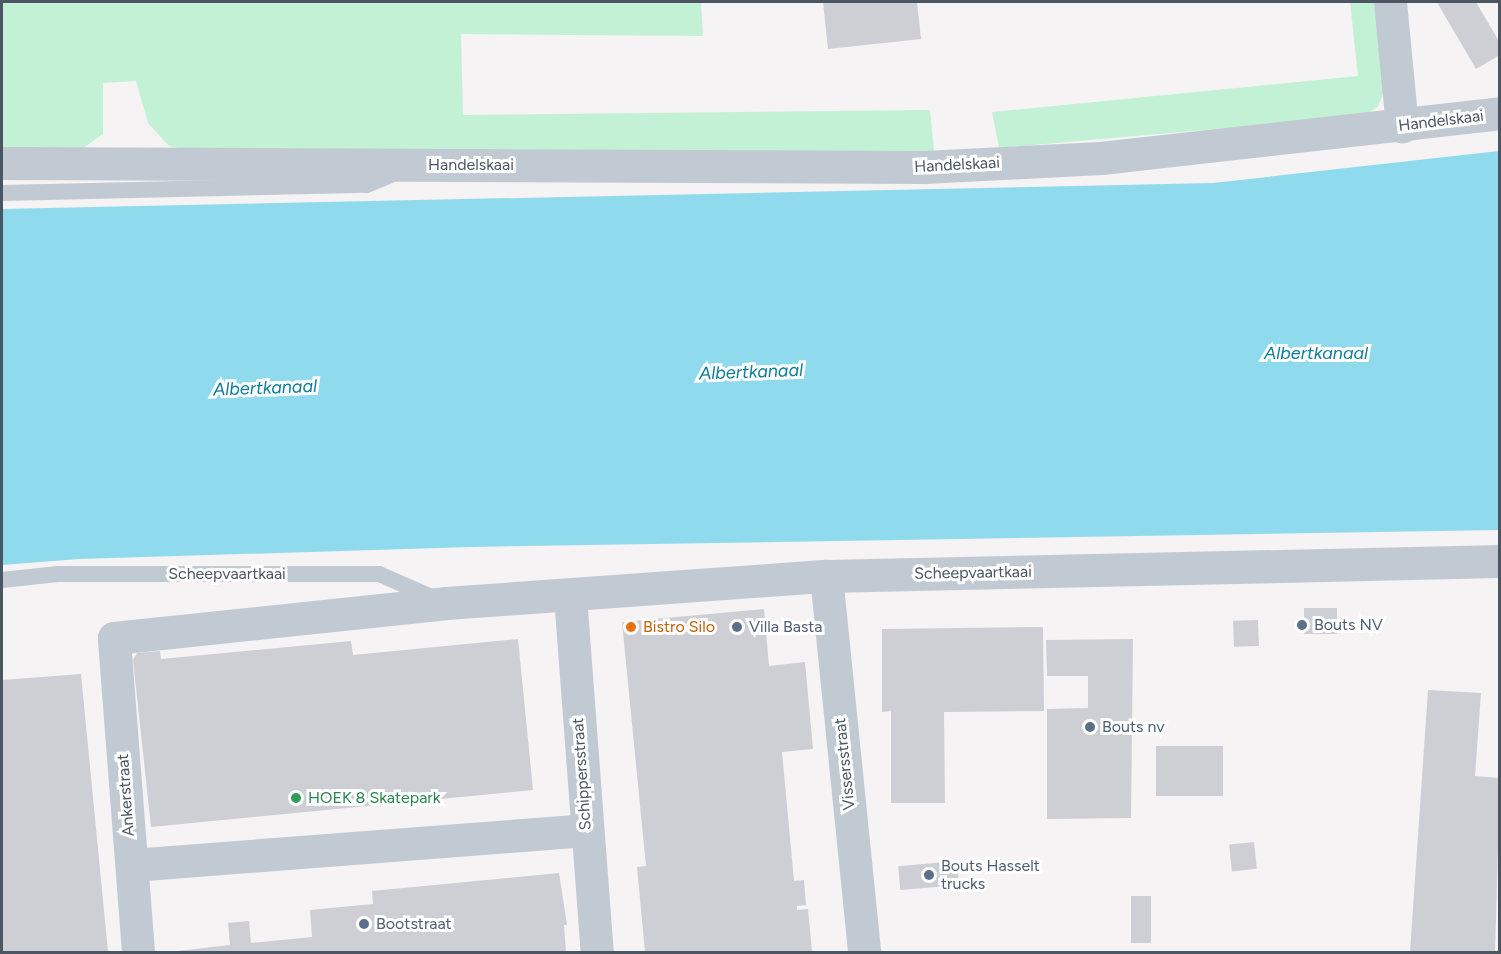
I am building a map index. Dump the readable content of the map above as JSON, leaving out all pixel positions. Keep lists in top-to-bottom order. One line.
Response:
{"streets":{"street":["Handelskaai","Scheepvaartkaai","Vissersstraat","Schippersstraat","Ankerstraat"]},"crossings":[["Scheepvaartkaai","Vissersstraat"],["Scheepvaartkaai","Schippersstraat"],["Scheepvaartkaai","Ankerstraat"]],"water":["Albertkanaal"],"places":["Bouts NV","Bistro Silo","Villa Basta","Bouts nv","HOEK 8 Skatepark","Bouts Hasselt trucks","Bootstraat"]}
